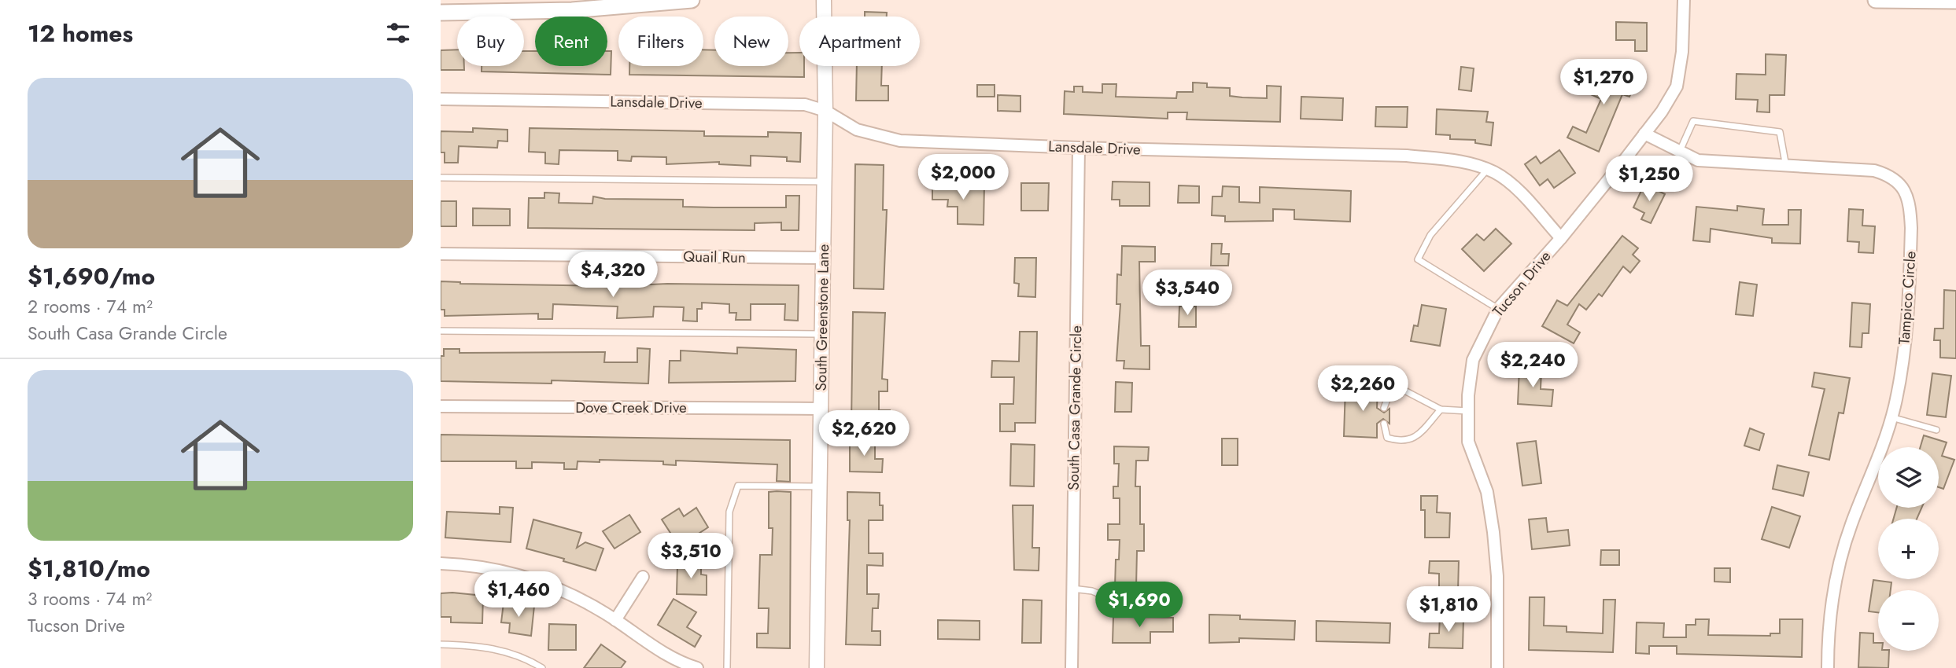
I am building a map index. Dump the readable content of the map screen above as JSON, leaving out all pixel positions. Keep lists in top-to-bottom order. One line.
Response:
{"streets":{"street":["Lansdale Drive","Quail Run","Tucson Drive","Tampico Circle","South Greenstone Lane","Dove Creek Drive","South Casa Grande Circle"]},"crossings":[["Lansdale Drive","Tucson Drive"],["Lansdale Drive","South Greenstone Lane"],["Lansdale Drive","South Casa Grande Circle"],["Quail Run","South Greenstone Lane"],["Tucson Drive","Tampico Circle"],["South Greenstone Lane","Dove Creek Drive"]],"page":{"heading":"12 homes","chip":["Buy","Rent","Filters","New","Apartment"],"price":["$1,270","$2,000","$1,250","$4,320","$3,540","$2,240","$2,260","$2,620","$3,510","$1,460","$1,690","$1,810"],"list":[{"name":"$1,690/mo","note":"2 rooms · 74 m² · South Casa Grande Circle"},{"name":"$1,810/mo","note":"3 rooms · 74 m² · Tucson Drive"}],"map_buttons":["+","−"]}}
